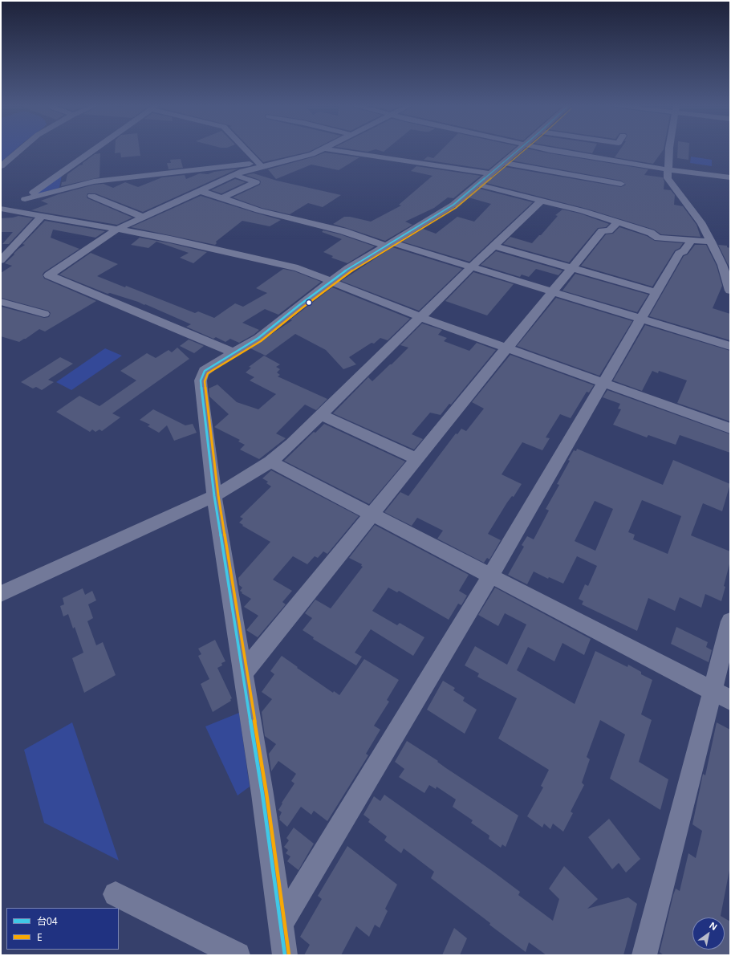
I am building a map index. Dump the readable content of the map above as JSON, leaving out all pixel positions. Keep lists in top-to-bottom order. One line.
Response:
{"lines":["transit line 台04","transit line E"],"legend":["台04","E"],"north":"top right"}
